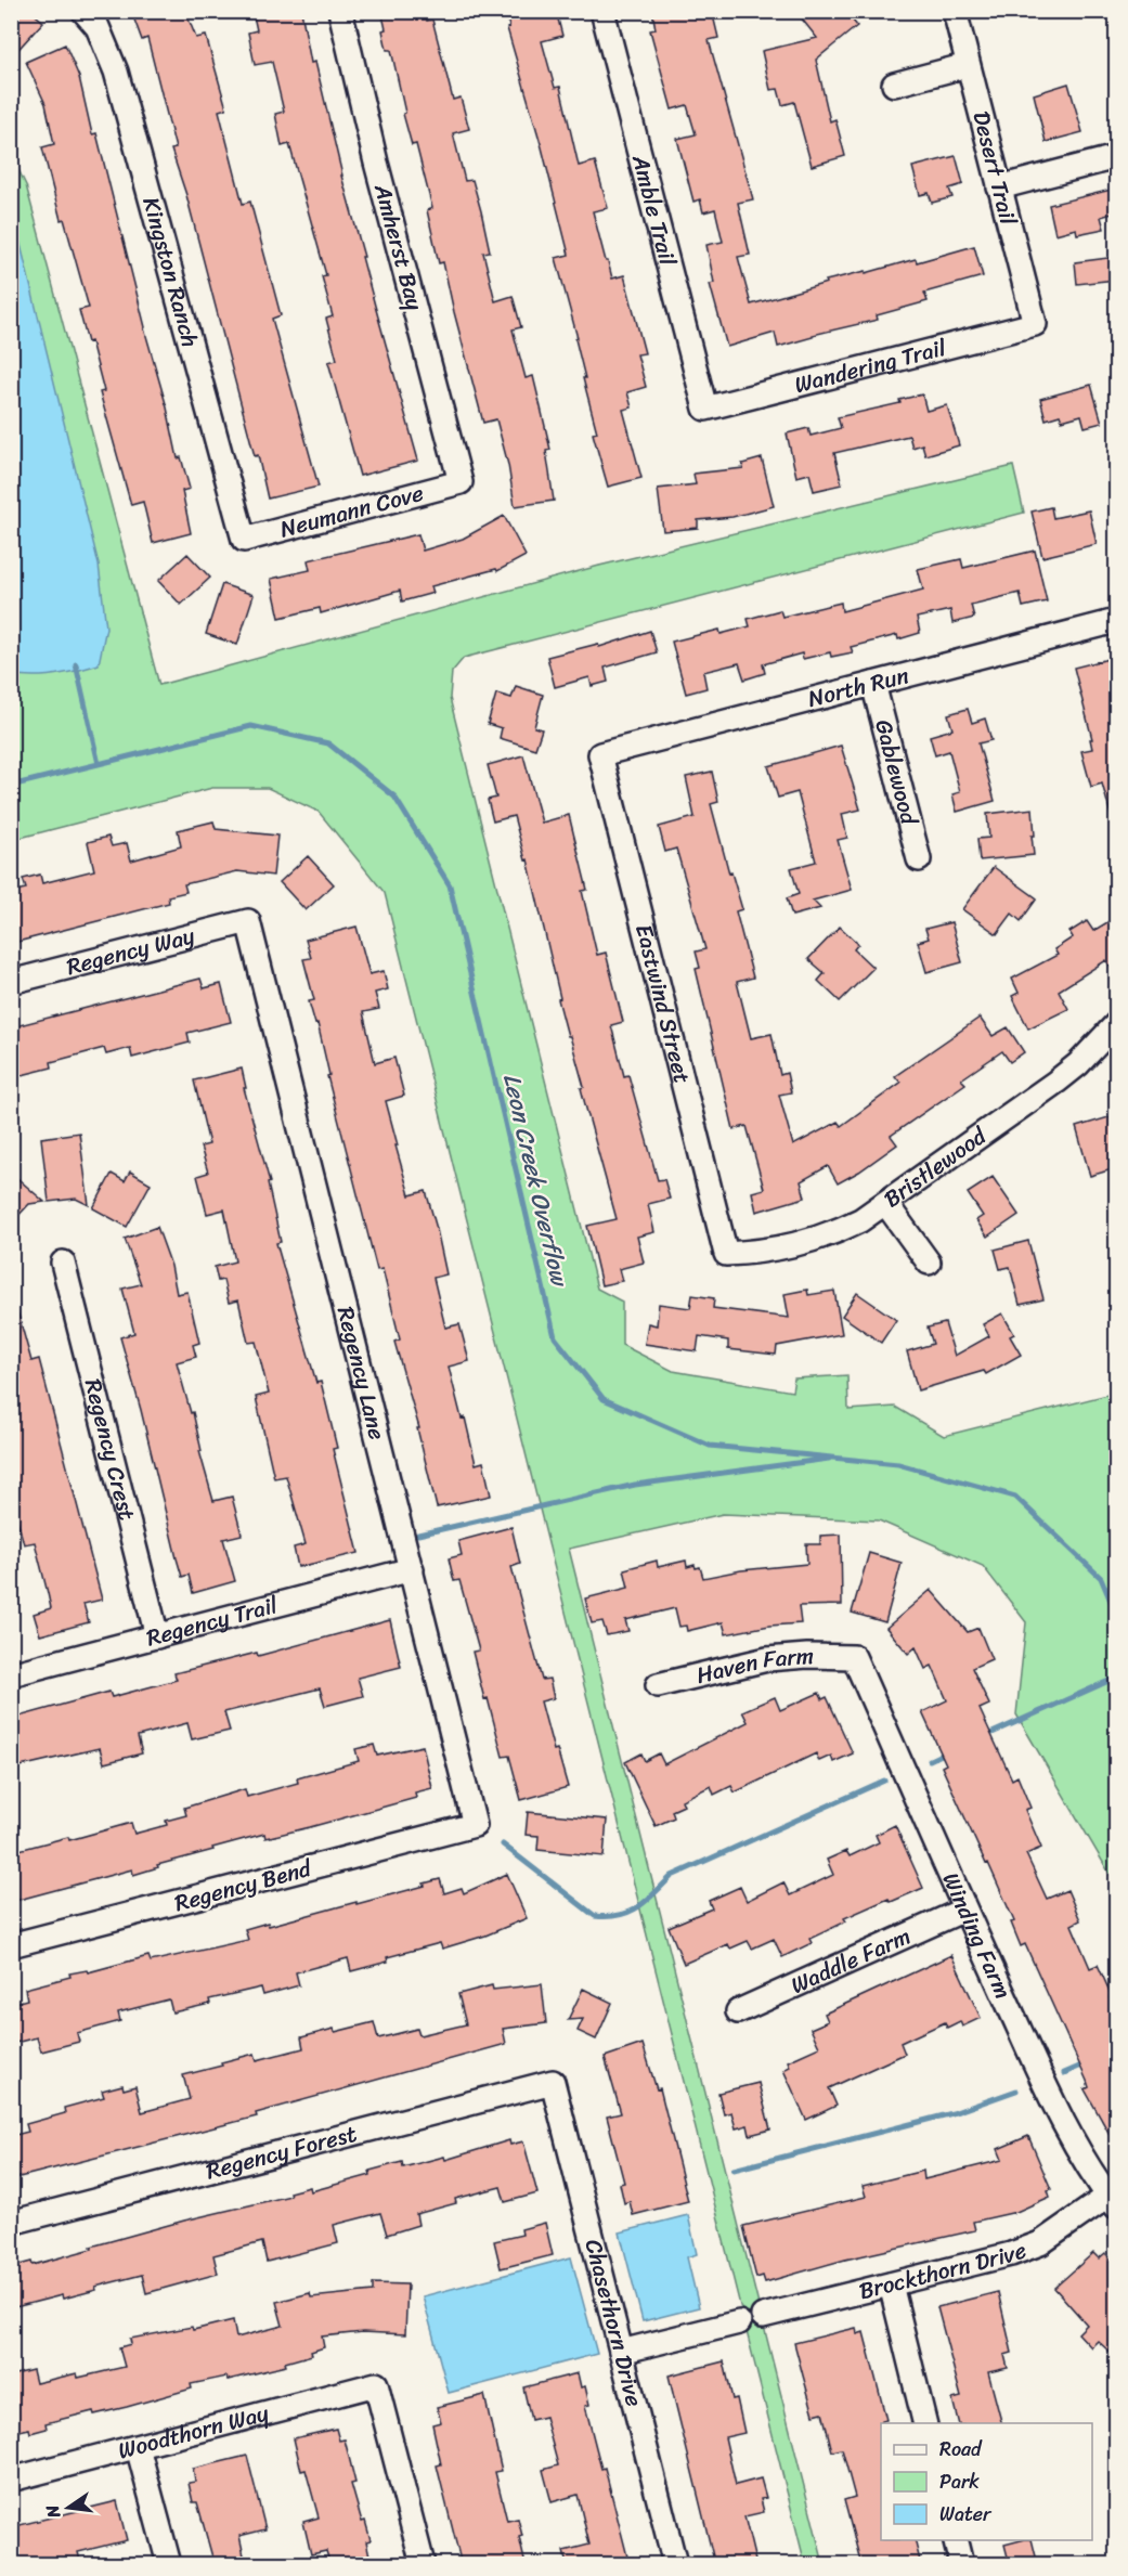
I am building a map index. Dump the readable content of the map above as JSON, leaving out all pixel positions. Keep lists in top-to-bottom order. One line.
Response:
{"streets":{"street":["Desert Trail","Amble Trail","Amherst Bay","Kingston Ranch","Wandering Trail","Neumann Cove","North Run","Gablewood","Regency Way","Eastwind Street","Bristlewood","Regency Lane","Regency Crest","Regency Trail","Haven Farm","Regency Bend","Winding Farm","Waddle Farm","Regency Forest","Brockthorn Drive","Chasethorn Drive","Woodthorn Way"]},"crossings":[["Desert Trail","Wandering Trail"],["Amble Trail","Wandering Trail"],["Amherst Bay","Neumann Cove"],["Kingston Ranch","Neumann Cove"],["North Run","Gablewood"],["North Run","Eastwind Street"],["Regency Way","Regency Lane"],["Eastwind Street","Bristlewood"],["Regency Lane","Regency Trail"],["Regency Lane","Regency Bend"],["Regency Crest","Regency Trail"],["Haven Farm","Winding Farm"],["Winding Farm","Waddle Farm"],["Winding Farm","Brockthorn Drive"],["Regency Forest","Chasethorn Drive"]],"water":["Leon Creek Overflow"],"legend":["Road","Park","Water"],"north":"left"}
